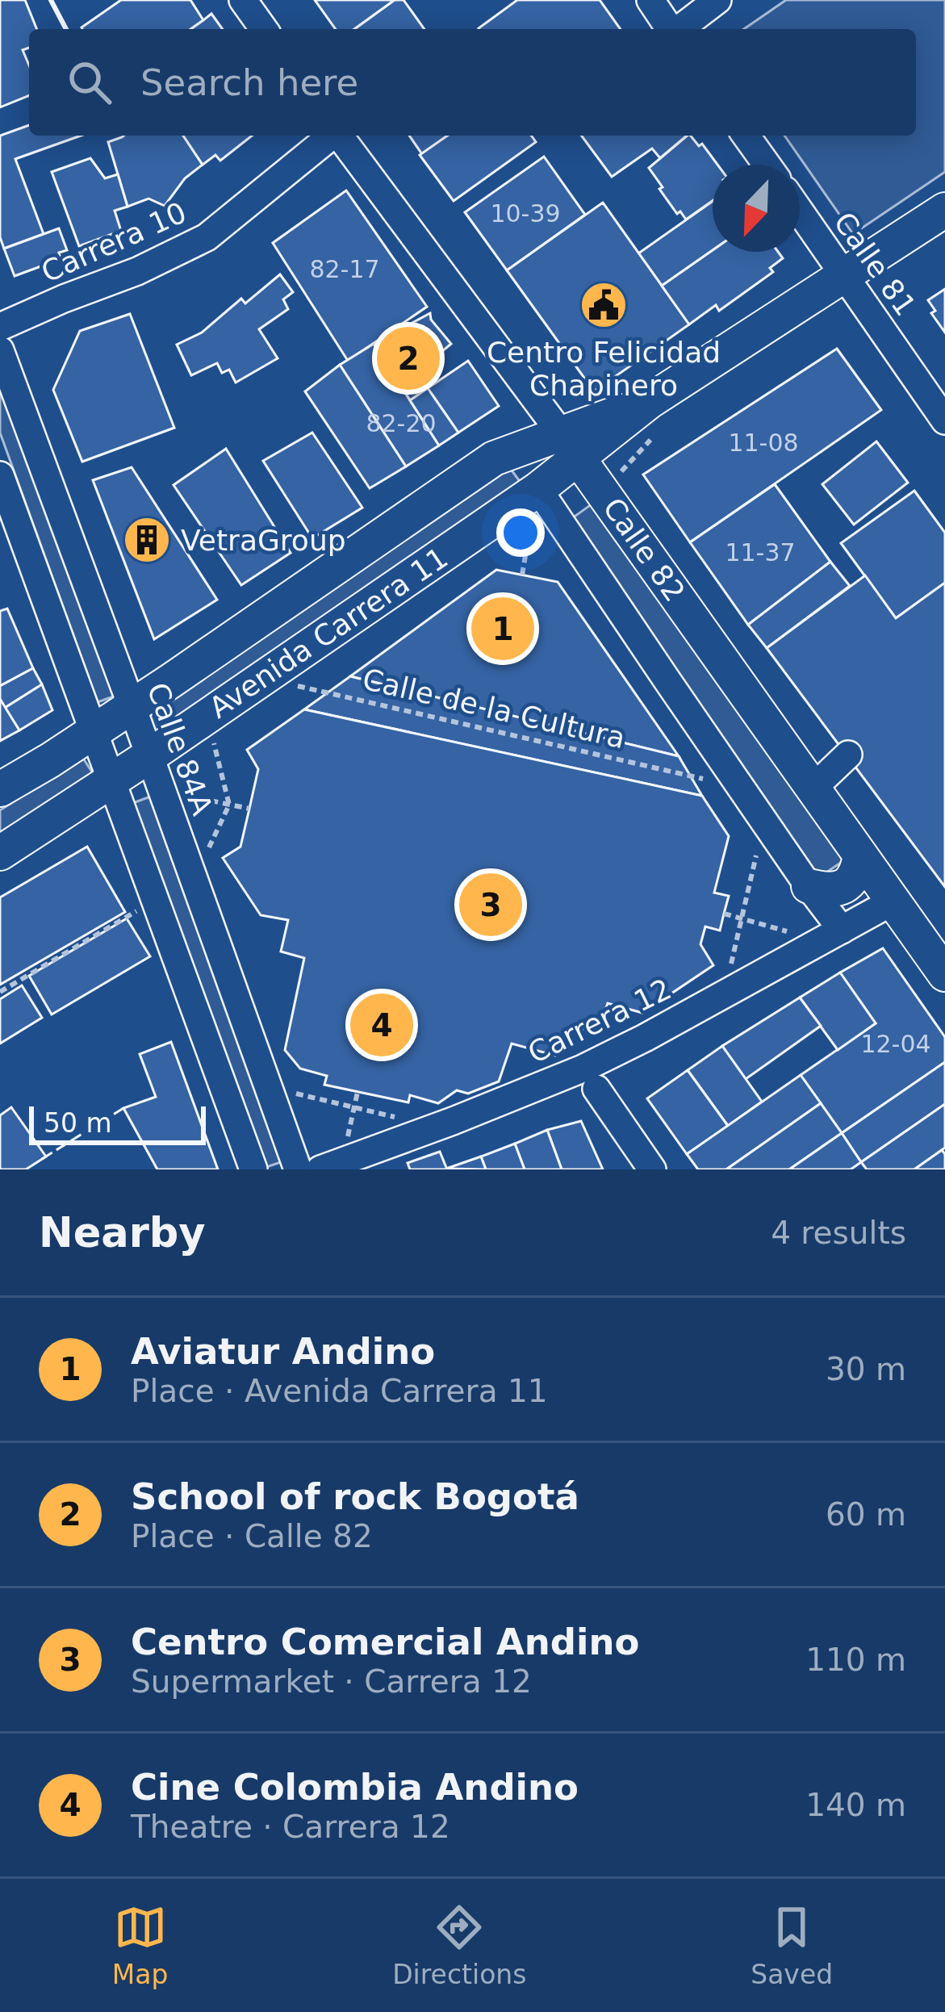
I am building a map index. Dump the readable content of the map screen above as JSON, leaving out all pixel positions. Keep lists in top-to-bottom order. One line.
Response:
{"streets":{"main road":["Calle 82","Avenida Carrera 11"],"street":["Carrera 10","Calle 81","Calle 84A","Carrera 12"],"path":["Calle de la Cultura"]},"crossings":[["Calle 81","Avenida Carrera 11"],["Calle 82","Avenida Carrera 11"],["Calle 82","Carrera 12"],["Avenida Carrera 11","Calle de la Cultura"],["Avenida Carrera 11","Calle 84A"]],"places":{"public building":["Centro Felicidad Chapinero"],"building":["VetraGroup"]},"house_numbers":["10-39","82-17","82-20","11-08","11-37","12-04"],"scale_bar":"50 m","north":"bottom left","page":{"search":"Search here","pins":["2","1","3","4"],"scale":"50 m","heading":["Nearby","4 results"],"list":[{"mark":"1","name":"Aviatur Andino","note":"Place · Avenida Carrera 11","value":"30 m"},{"mark":"2","name":"School of rock Bogotá","note":"Place · Calle 82","value":"60 m"},{"mark":"3","name":"Centro Comercial Andino","note":"Supermarket · Carrera 12","value":"110 m"},{"mark":"4","name":"Cine Colombia Andino","note":"Theatre · Carrera 12","value":"140 m"}],"nav":["Map","Directions","Saved"]}}
